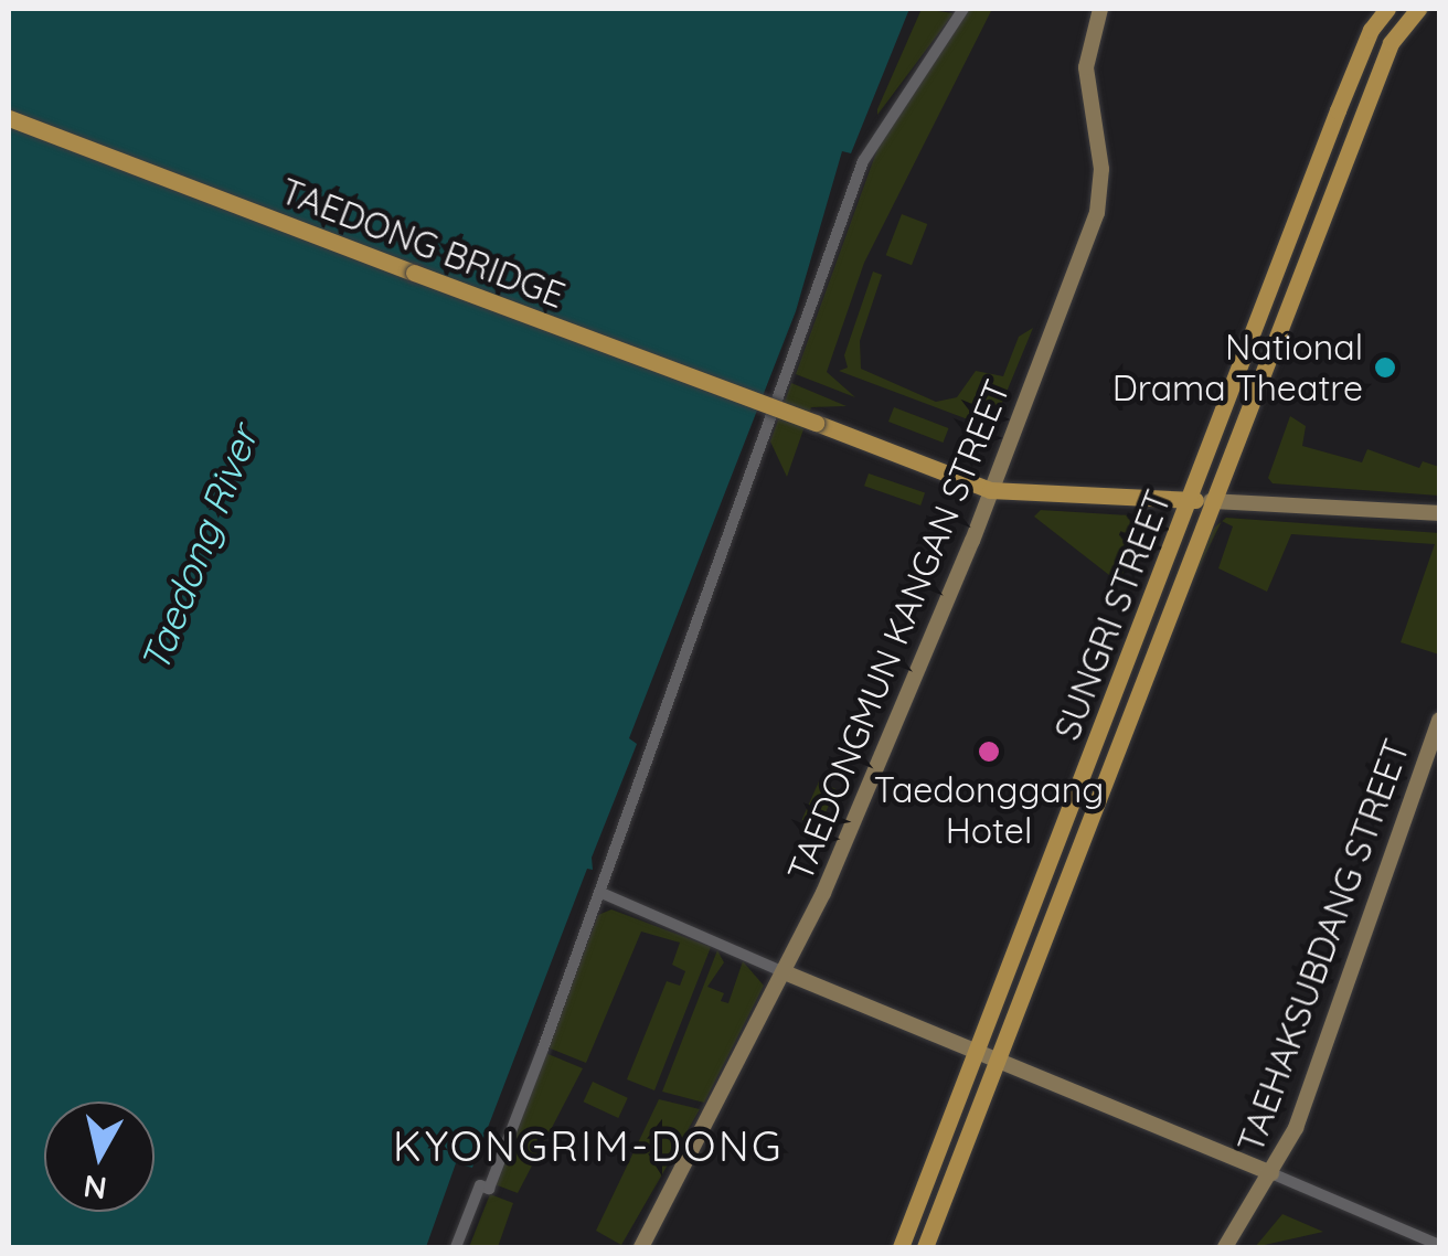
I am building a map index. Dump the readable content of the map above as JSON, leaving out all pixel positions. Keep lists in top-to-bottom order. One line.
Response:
{"streets":{"main road":["TAEDONG BRIDGE","SUNGRI STREET"],"street":["TAEDONGMUN KANGAN STREET","TAEHAKSUBDANG STREET"]},"crossings":[["TAEDONG BRIDGE","SUNGRI STREET"],["TAEDONG BRIDGE","TAEDONGMUN KANGAN STREET"]],"districts":["KYONGRIM-DONG"],"water":["Taedong River"],"places":["National Drama Theatre","Taedonggang Hotel"],"north":"bottom"}
